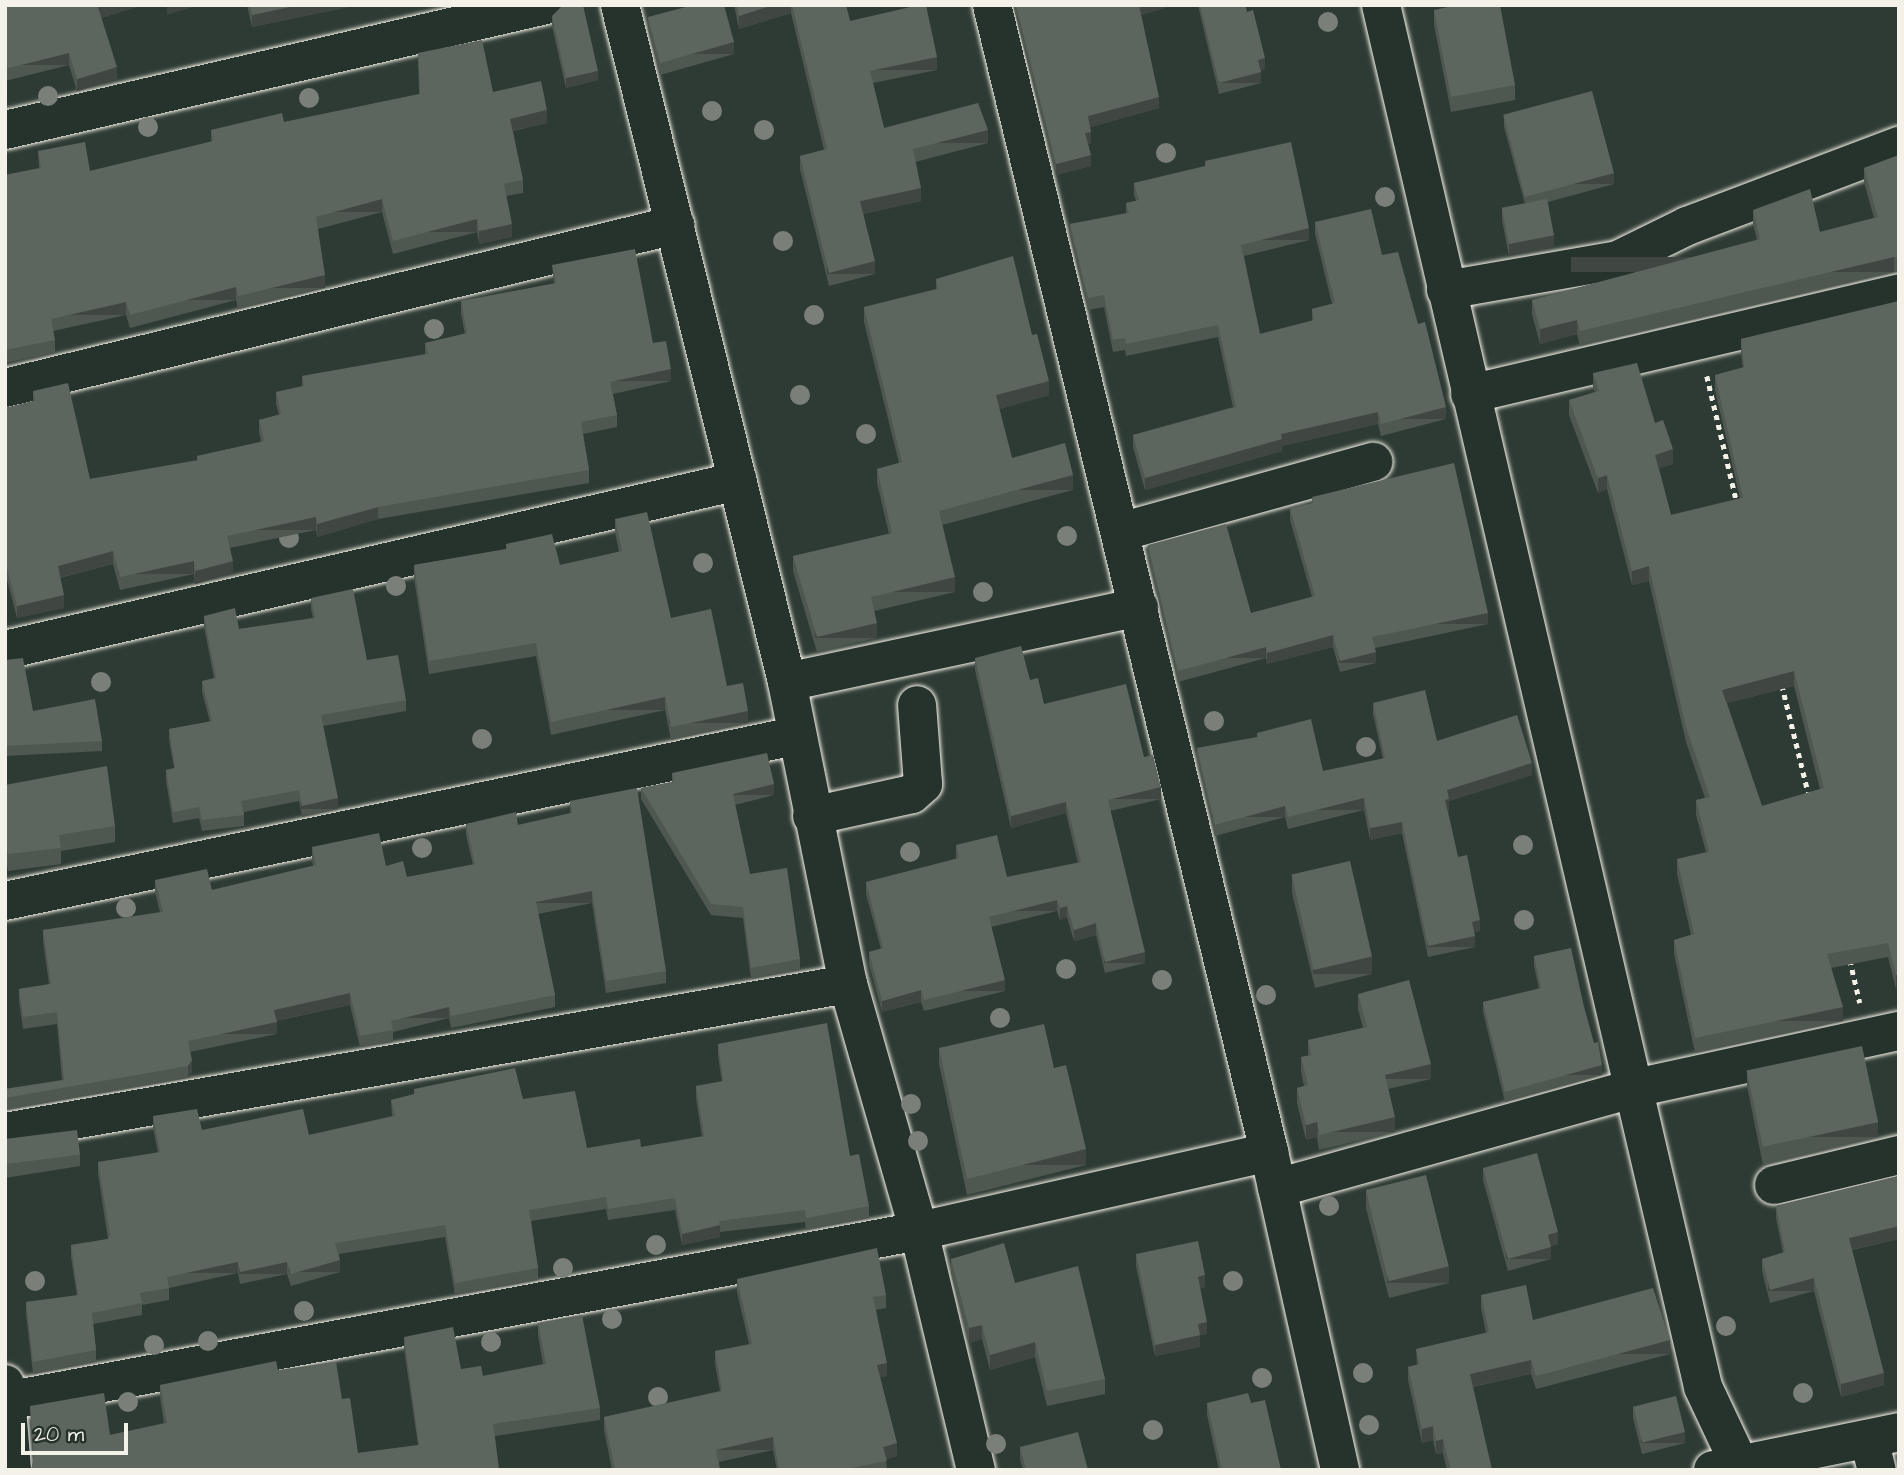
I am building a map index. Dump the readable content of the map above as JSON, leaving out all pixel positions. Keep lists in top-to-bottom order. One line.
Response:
{"scale_bar":"20 m"}
